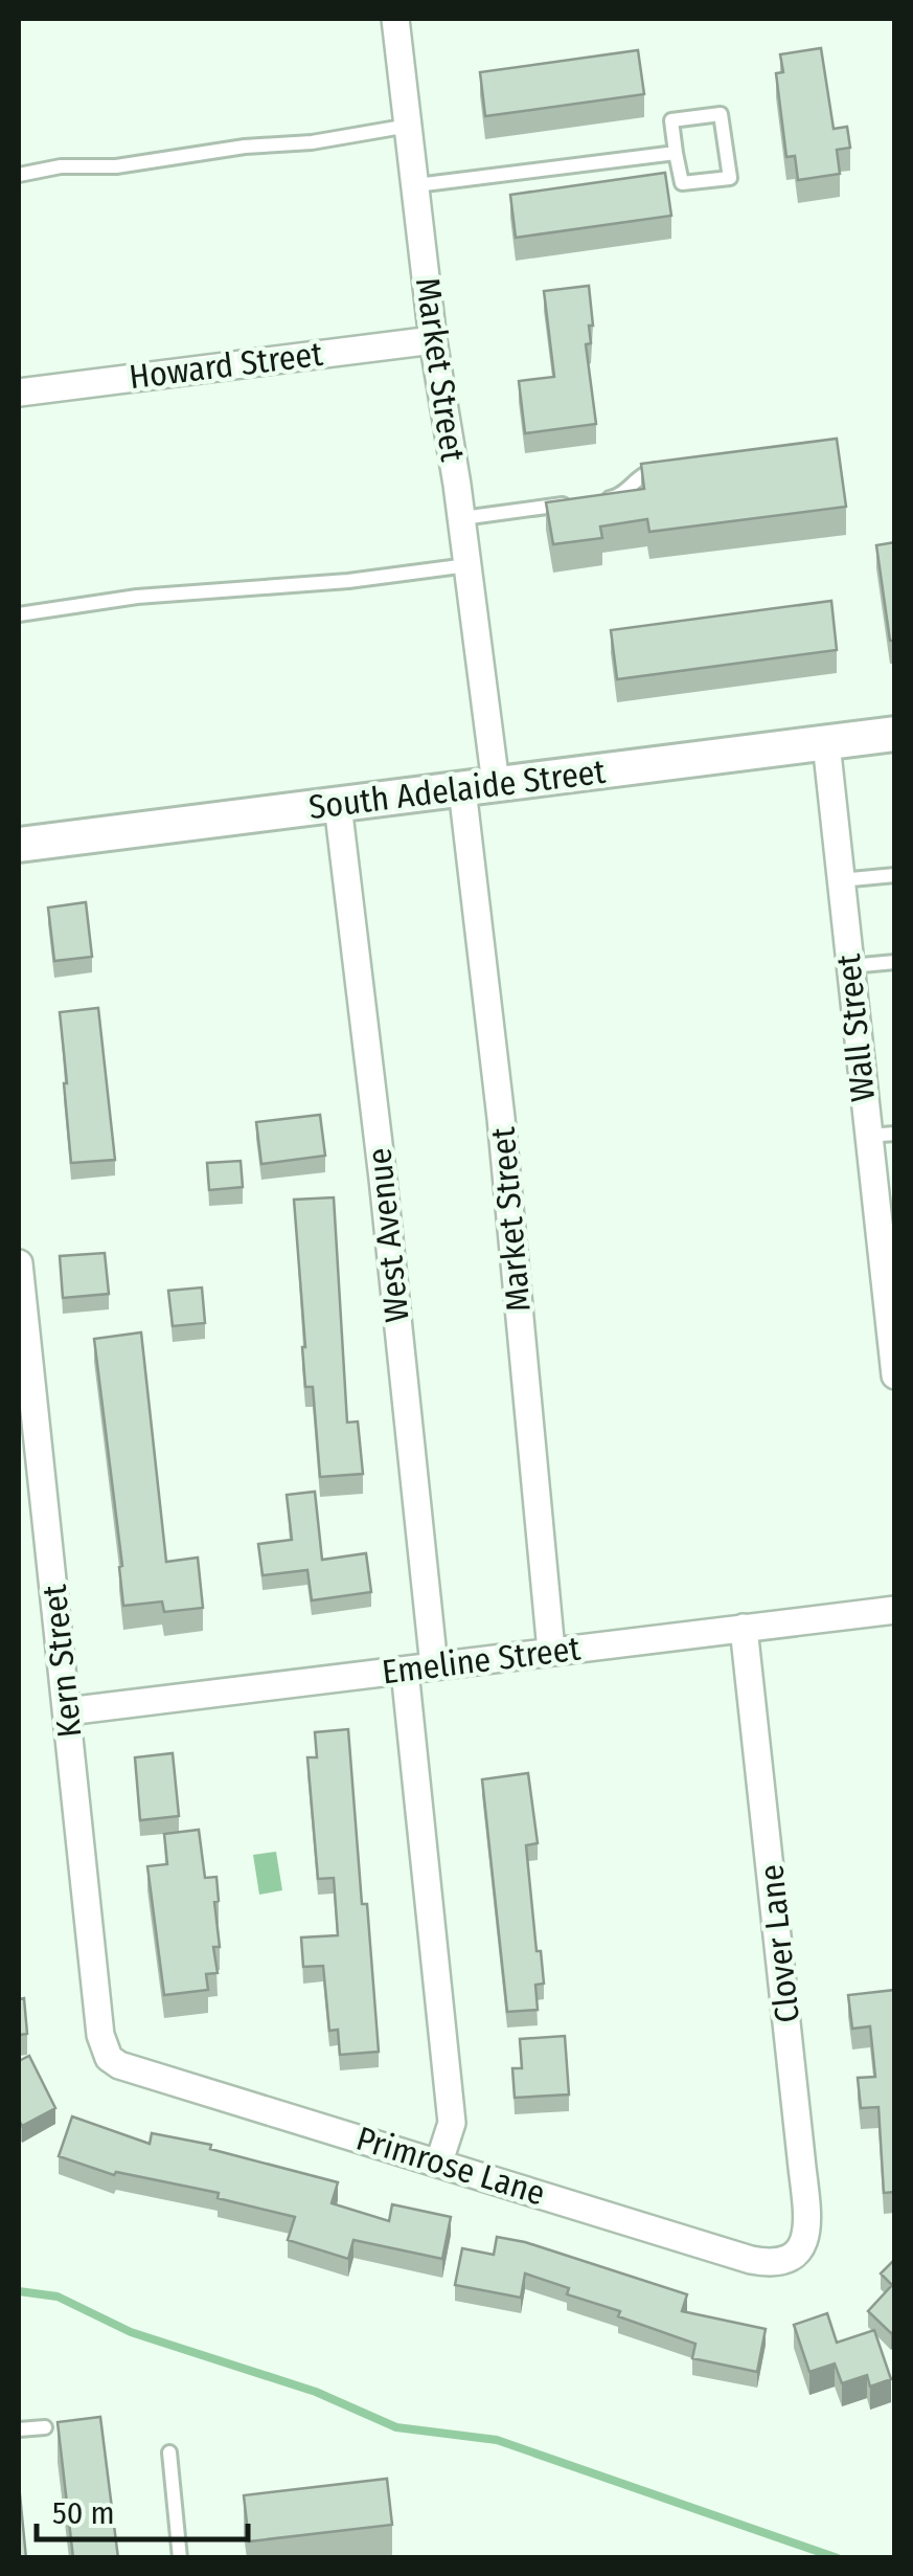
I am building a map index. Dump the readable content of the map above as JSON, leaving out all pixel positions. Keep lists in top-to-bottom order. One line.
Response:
{"streets":{"street":["Howard Street","Market Street","South Adelaide Street","Wall Street","West Avenue","Emeline Street","Kern Street","Clover Lane","Primrose Lane"]},"crossings":[["Howard Street","Market Street"],["Market Street","South Adelaide Street"],["Market Street","Emeline Street"],["South Adelaide Street","Wall Street"],["South Adelaide Street","West Avenue"],["West Avenue","Emeline Street"],["Emeline Street","Kern Street"],["Emeline Street","Clover Lane"],["Kern Street","Primrose Lane"],["Clover Lane","Primrose Lane"]],"scale_bar":"50 m"}
